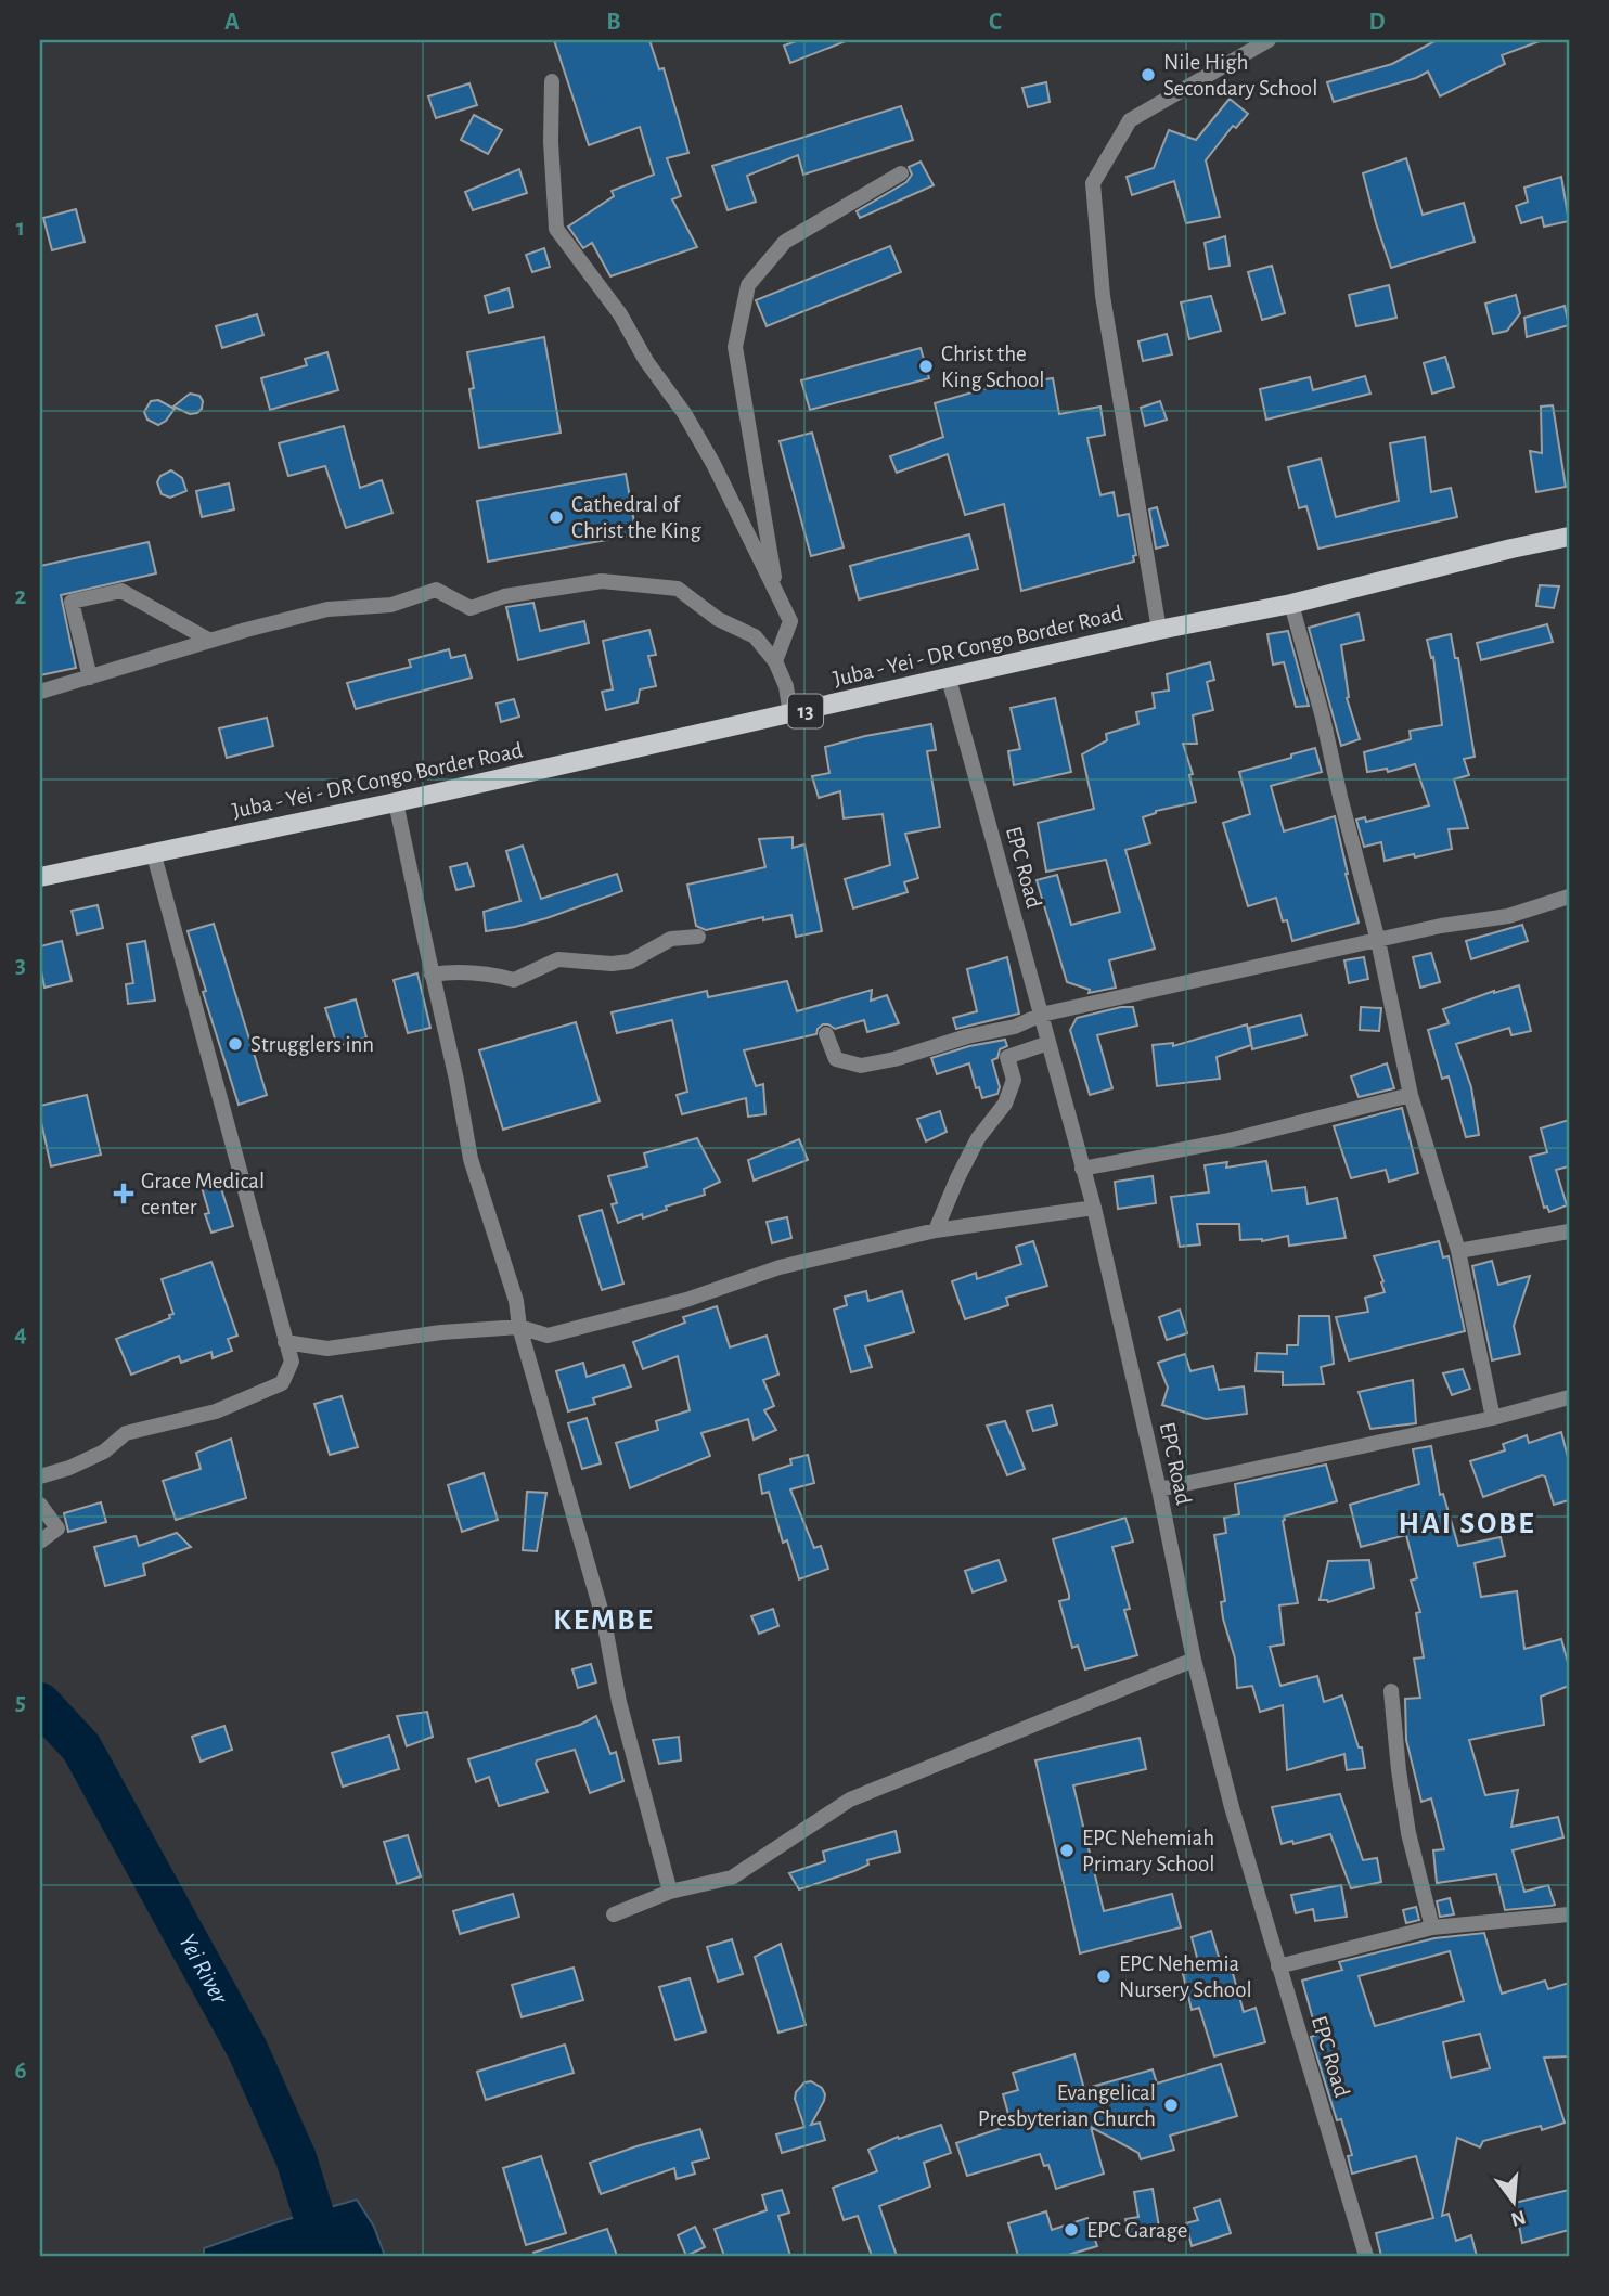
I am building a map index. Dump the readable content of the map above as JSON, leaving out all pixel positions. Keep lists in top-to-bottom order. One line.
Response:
{"streets":{"main road":["Juba - Yei - DR Congo Border Road","13"],"street":["EPC Road"]},"crossings":[["Juba - Yei - DR Congo Border Road","EPC Road"]],"districts":["HAI SOBE","KEMBE"],"water":["Yei River"],"places":{"other":["Nile High Secondary School","Christ the King School","Cathedral of Christ the King","Strugglers inn","EPC Nehemiah Primary School","EPC Nehemia Nursery School","Evangelical Presbyterian Church","EPC Garage"],"health":["Grace Medical center"]},"north":"bottom","grid":{"columns":["A","B","C","D"],"rows":["1","2","3","4","5","6"]}}
